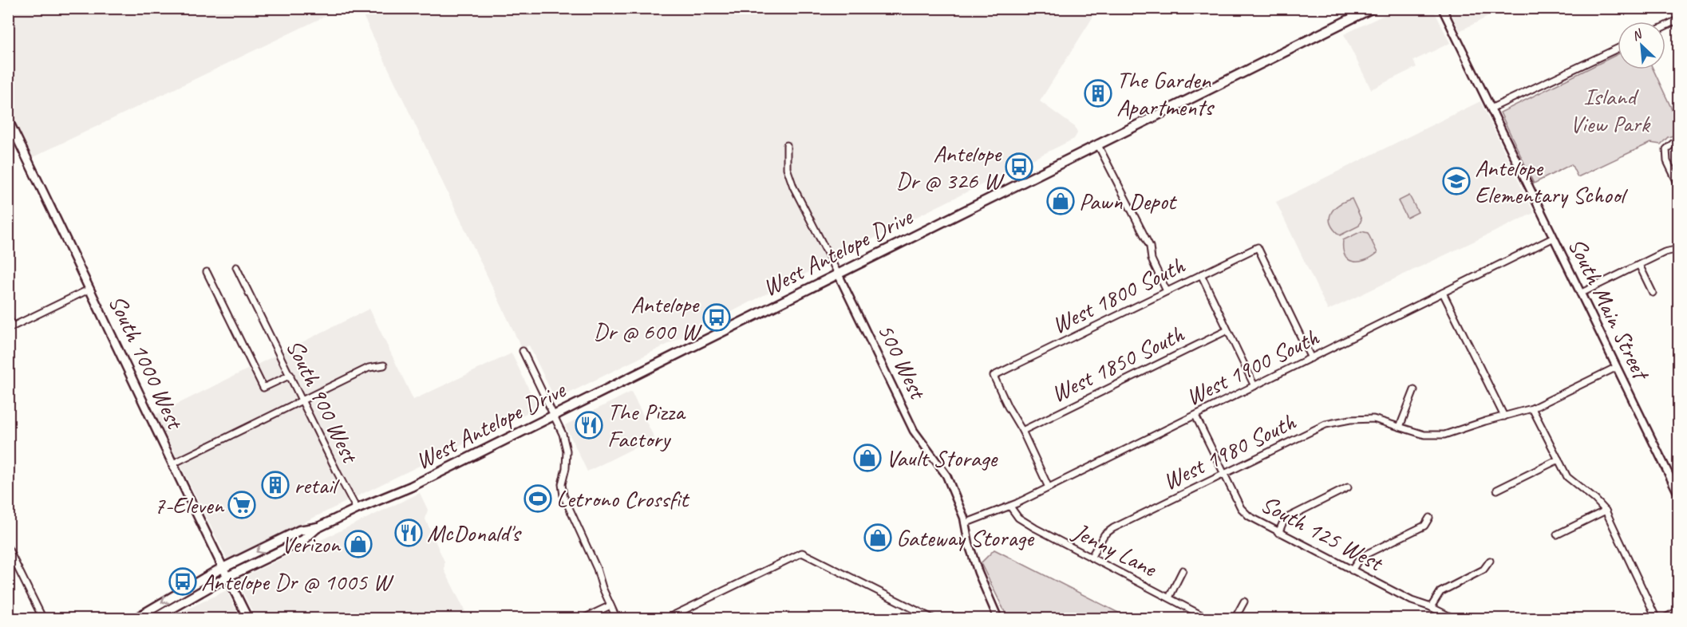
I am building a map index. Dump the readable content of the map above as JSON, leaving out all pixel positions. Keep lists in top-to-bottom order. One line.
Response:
{"streets":{"main road":["West Antelope Drive","South 1000 West"],"street":["West 1800 South","South Main Street","500 West","West 1850 South","West 1900 South","South 900 West","West 1980 South","South 125 West","Jenny Lane"]},"crossings":[["West Antelope Drive","500 West"],["West Antelope Drive","South 1000 West"],["West Antelope Drive","South 900 West"],["West 1800 South","West 1850 South"],["West 1800 South","West 1900 South"],["South Main Street","West 1900 South"],["South Main Street","West 1980 South"],["500 West","West 1900 South"],["West 1900 South","South 125 West"],["West 1900 South","Jenny Lane"],["West 1980 South","South 125 West"],["West 1980 South","Jenny Lane"]],"parks":["Island View Park"],"places":{"building":["The Garden Apartments","retail"],"bus stop":["Antelope Dr @ 326 W","Antelope Dr @ 600 W","Antelope Dr @ 1005 W"],"school or university":["Antelope Elementary School"],"shop":["Pawn Depot","Vault Storage","Gateway Storage","Verizon"],"restaurant":["The Pizza Factory","McDonald's"],"sports":["Letrono Crossfit"],"supermarket":["7-Eleven"]},"north":"top left"}
